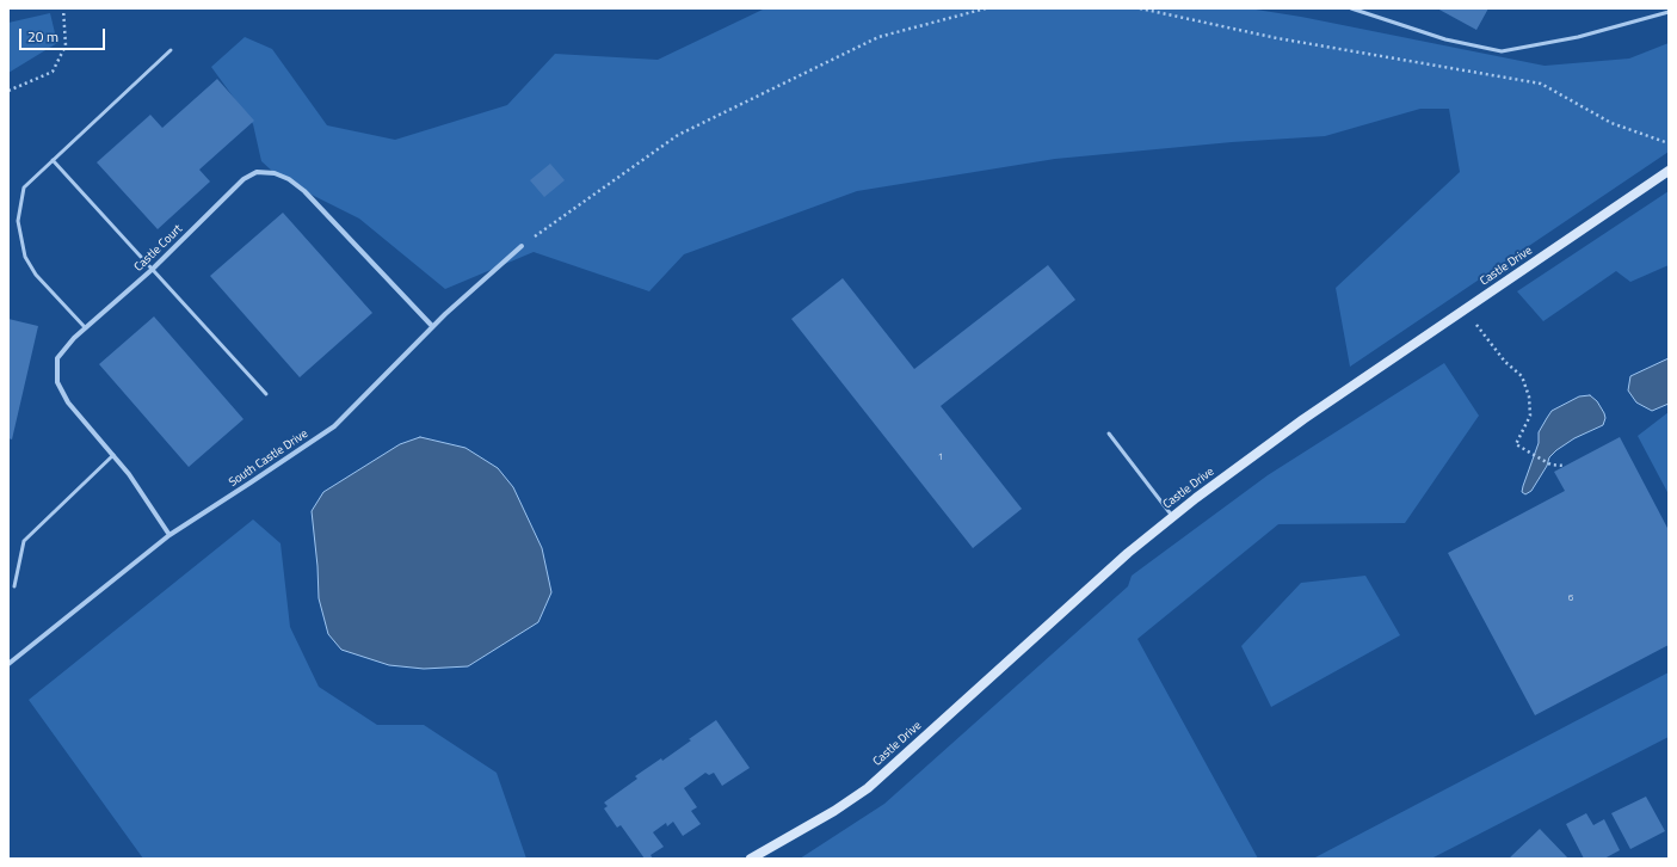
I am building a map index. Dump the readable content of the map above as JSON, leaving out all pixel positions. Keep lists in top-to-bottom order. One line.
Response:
{"streets":{"street":["Castle Court","Castle Drive","South Castle Drive"]},"crossings":[["Castle Court","South Castle Drive"]],"house_numbers":["1","6"],"scale_bar":"20 m"}
